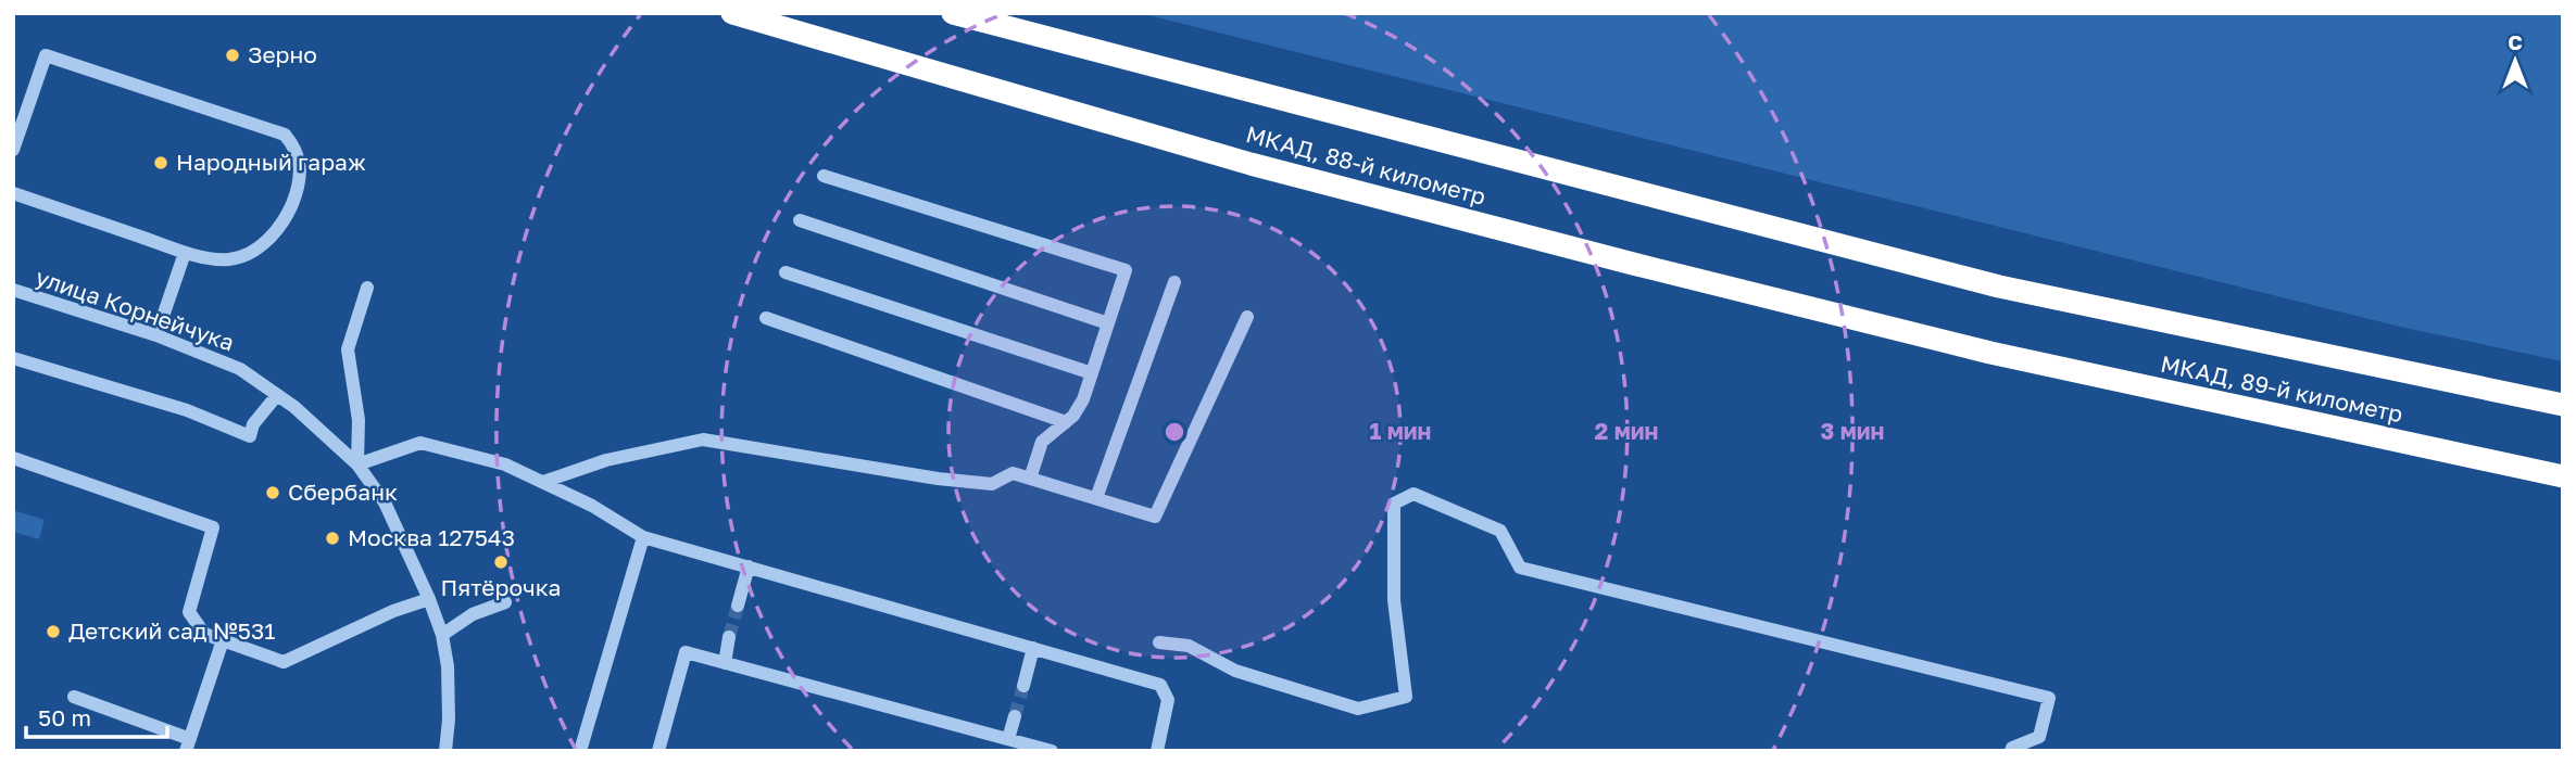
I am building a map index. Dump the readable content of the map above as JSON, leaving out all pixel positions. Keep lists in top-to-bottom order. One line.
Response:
{"streets":{"highway":["МКАД, 88-й километр","МКАД, 89-й километр"],"street":["улица Корнейчука"]},"crossings":[["МКАД, 88-й километр","МКАД, 89-й километр"]],"places":["Зерно","Народный гараж","Сбербанк","Москва 127543","Пятёрочка","Детский сад №531"],"scale_bar":"50 m","north":"top","rings":["1 мин","2 мин","3 мин"]}
